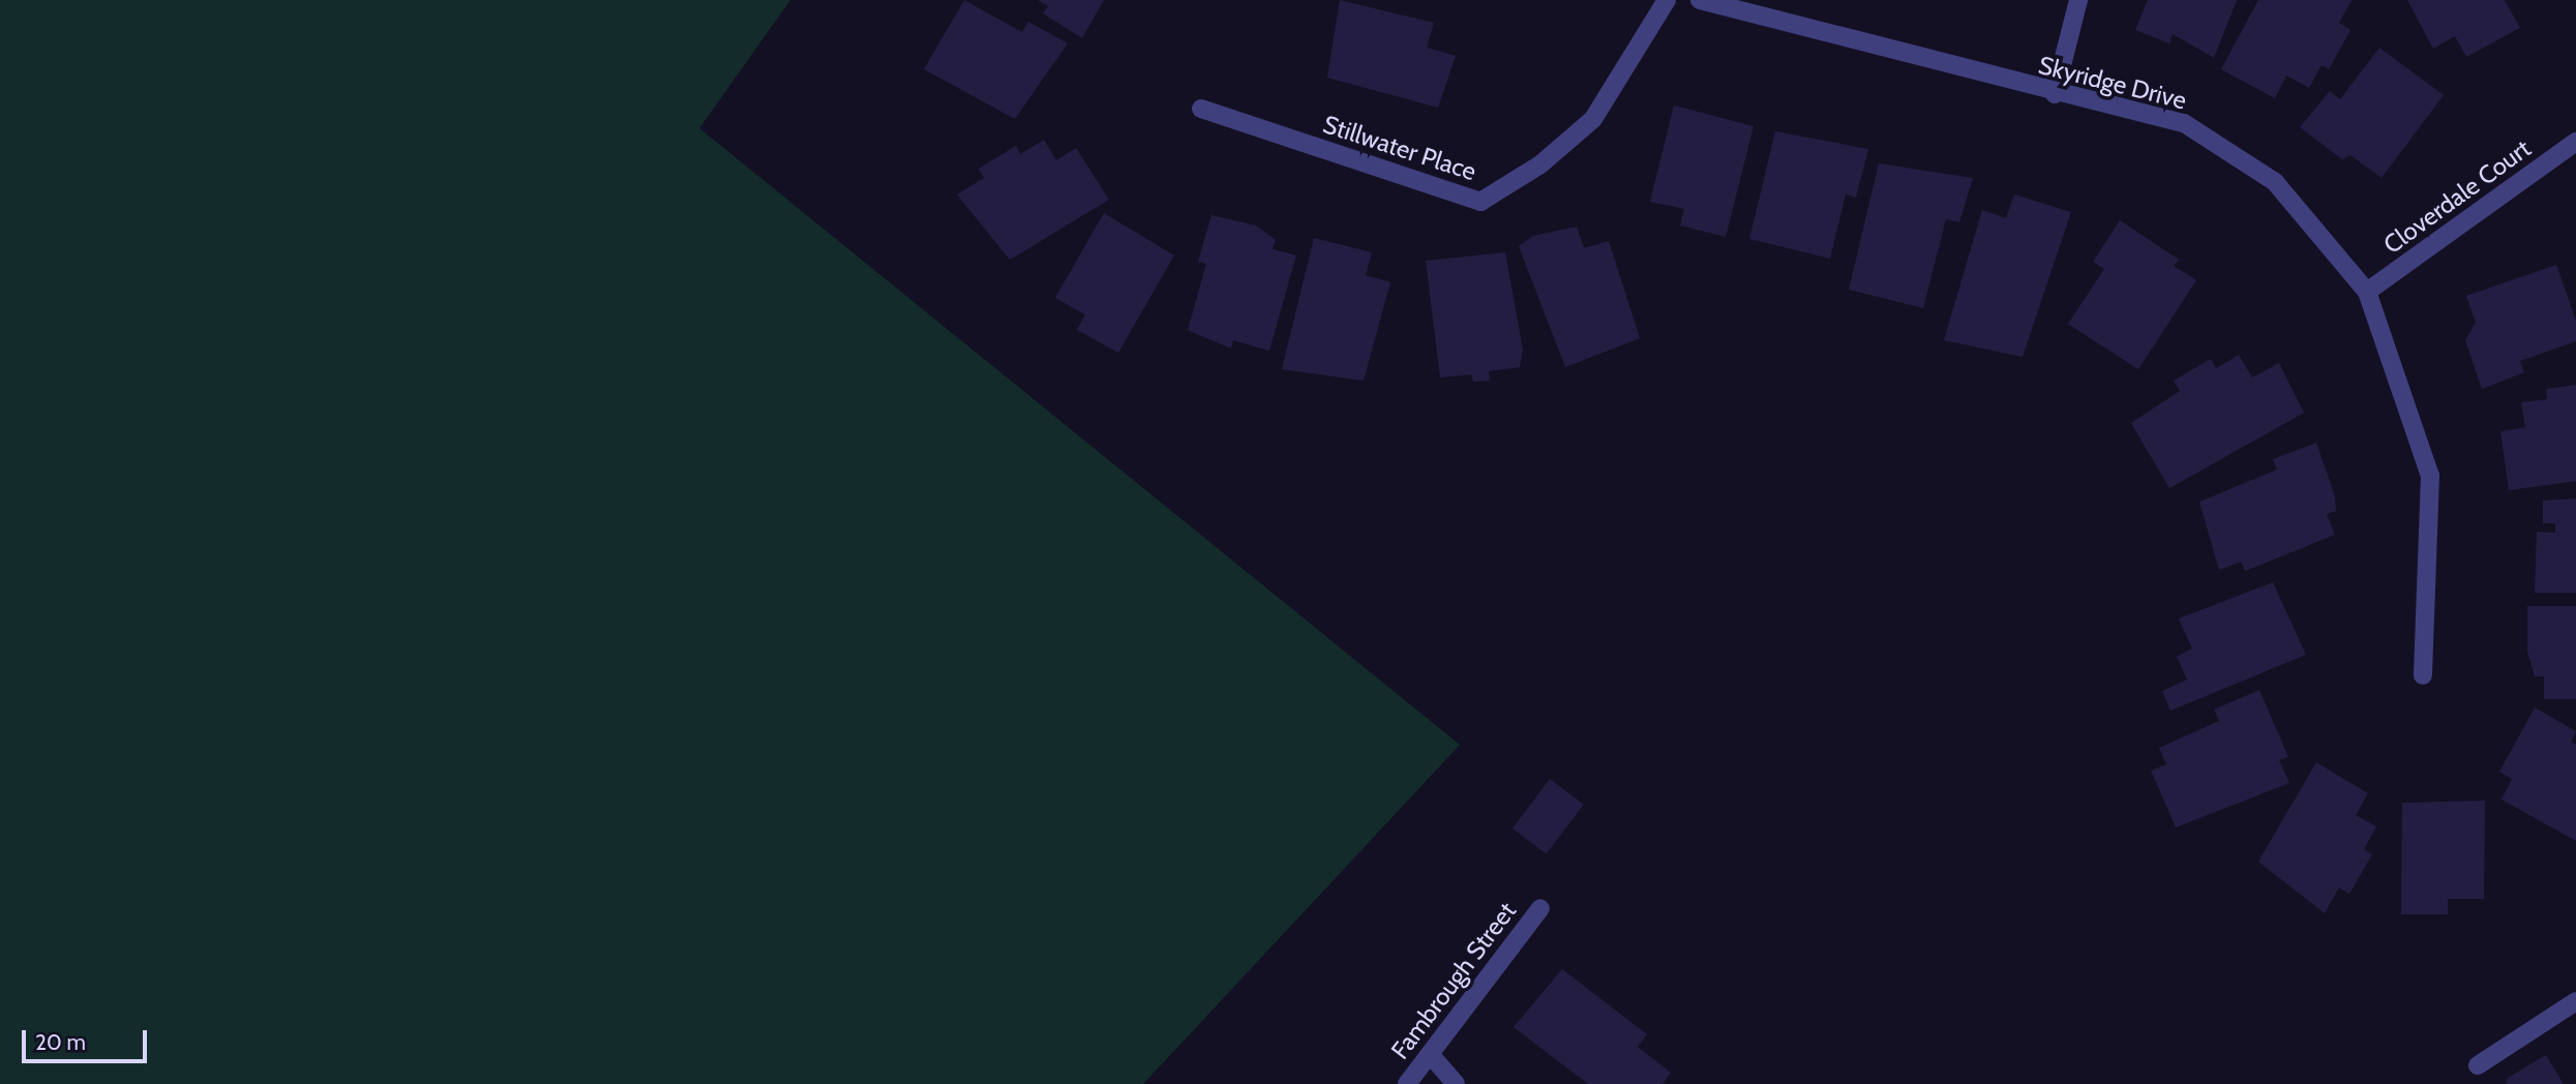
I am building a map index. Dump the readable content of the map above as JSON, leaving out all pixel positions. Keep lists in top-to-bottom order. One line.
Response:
{"streets":{"street":["Skyridge Drive","Stillwater Place","Cloverdale Court","Fambrough Street"]},"crossings":[["Skyridge Drive","Cloverdale Court"]],"scale_bar":"20 m"}
